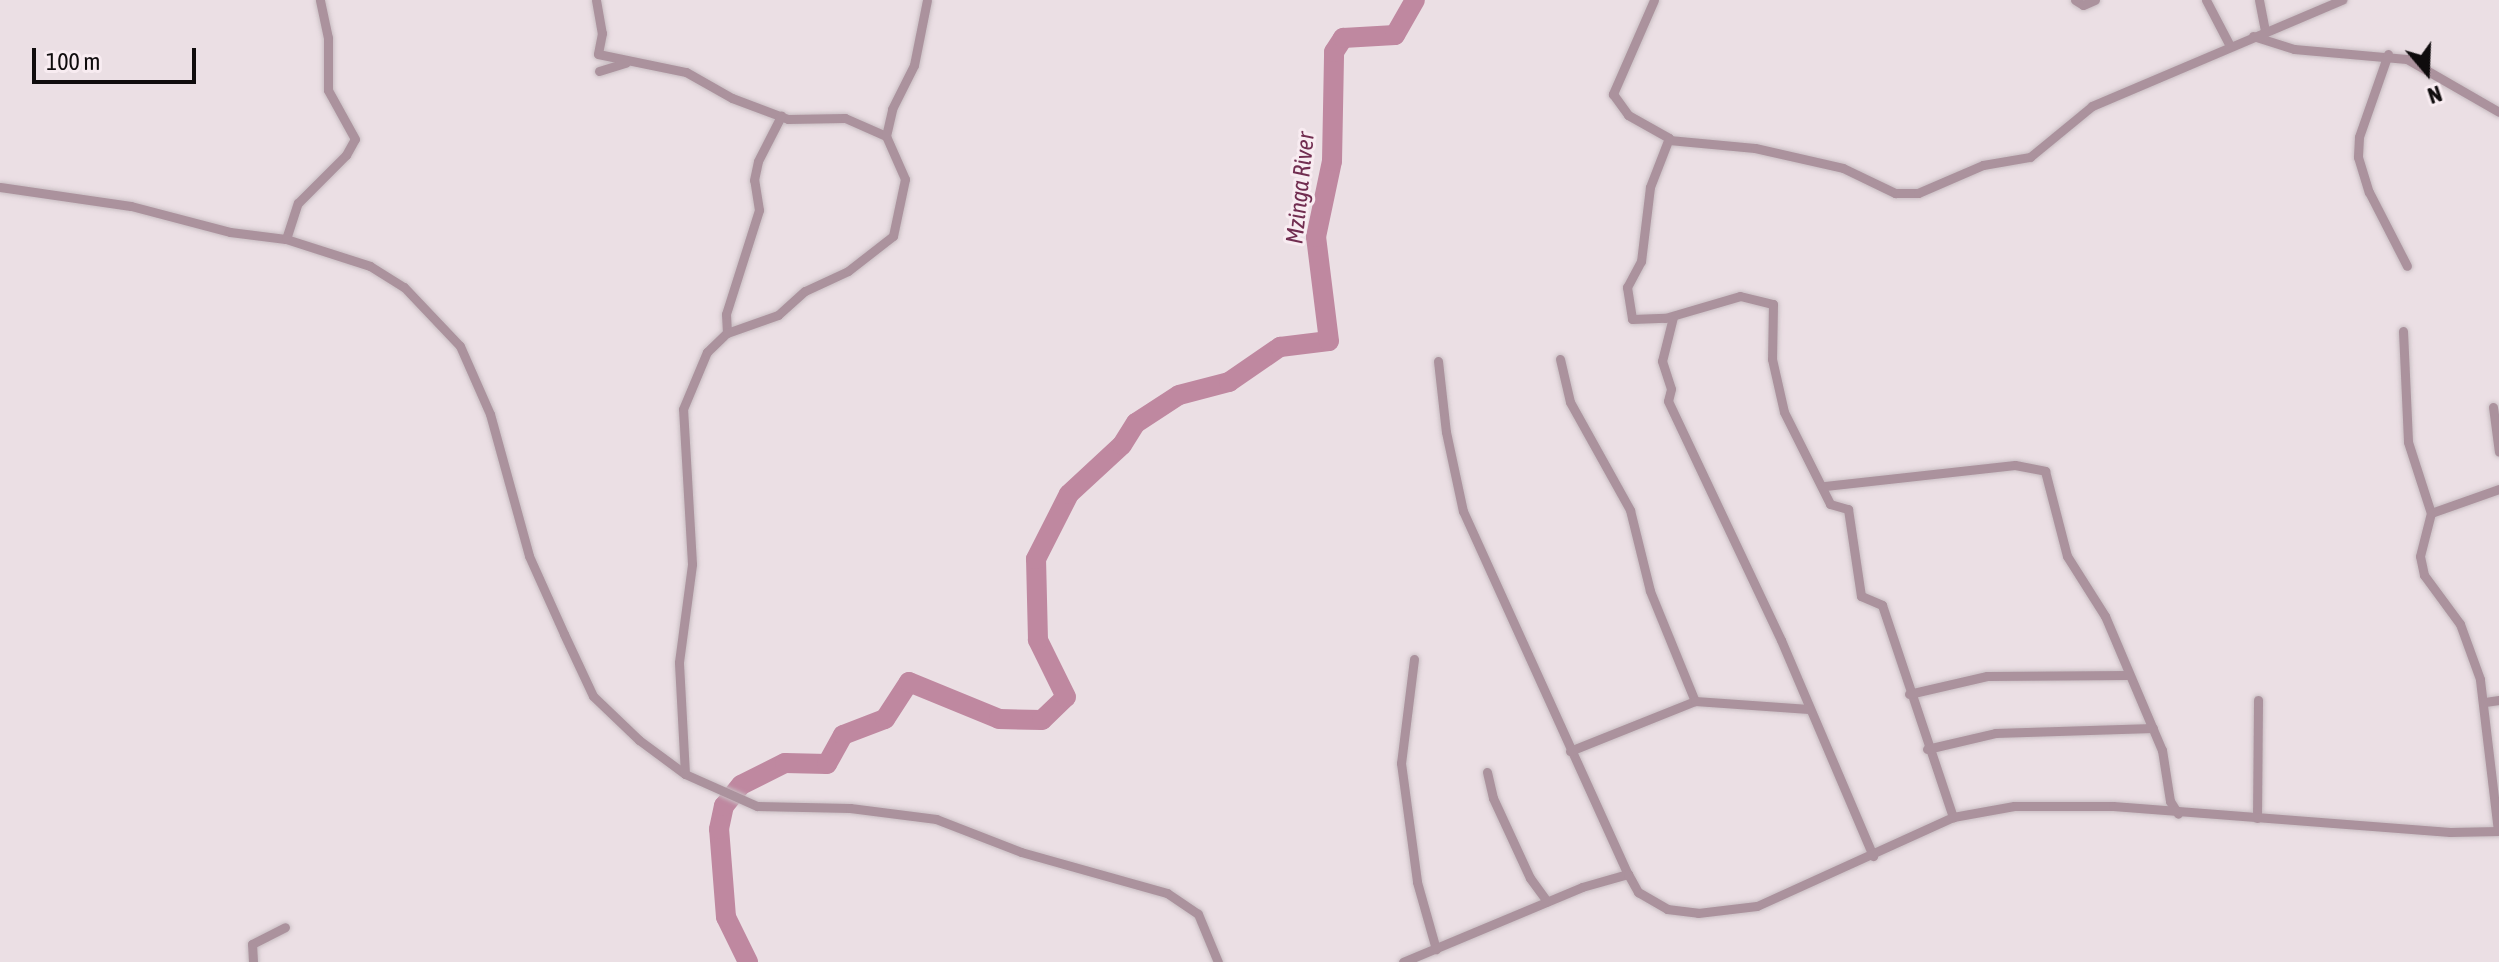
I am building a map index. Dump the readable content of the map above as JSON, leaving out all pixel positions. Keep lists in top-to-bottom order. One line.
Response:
{"water":["Mzinga River"],"scale_bar":"100 m","north":"bottom"}
